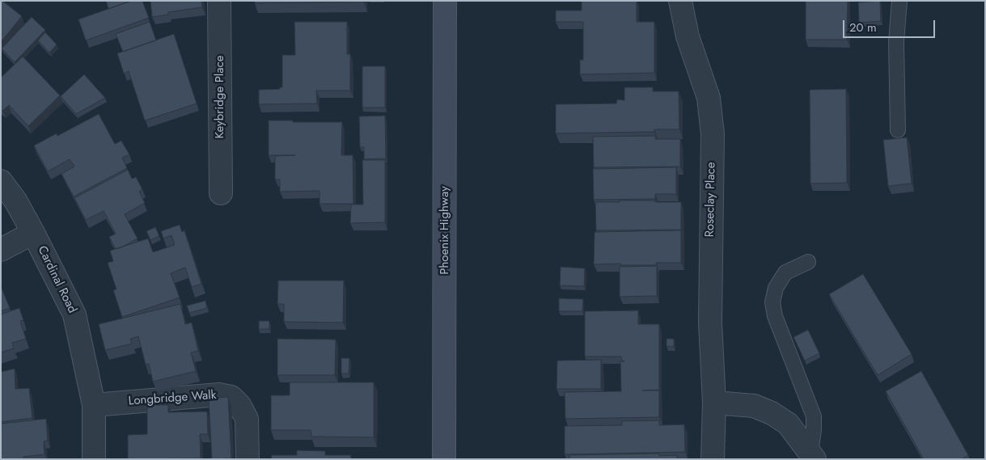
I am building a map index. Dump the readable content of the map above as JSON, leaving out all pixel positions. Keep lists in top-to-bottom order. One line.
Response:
{"streets":{"main road":["Phoenix Highway"],"street":["Keybridge Place","Roseclay Place","Cardinal Road","Longbridge Walk"]},"crossings":[["Cardinal Road","Longbridge Walk"]],"scale_bar":"20 m"}
